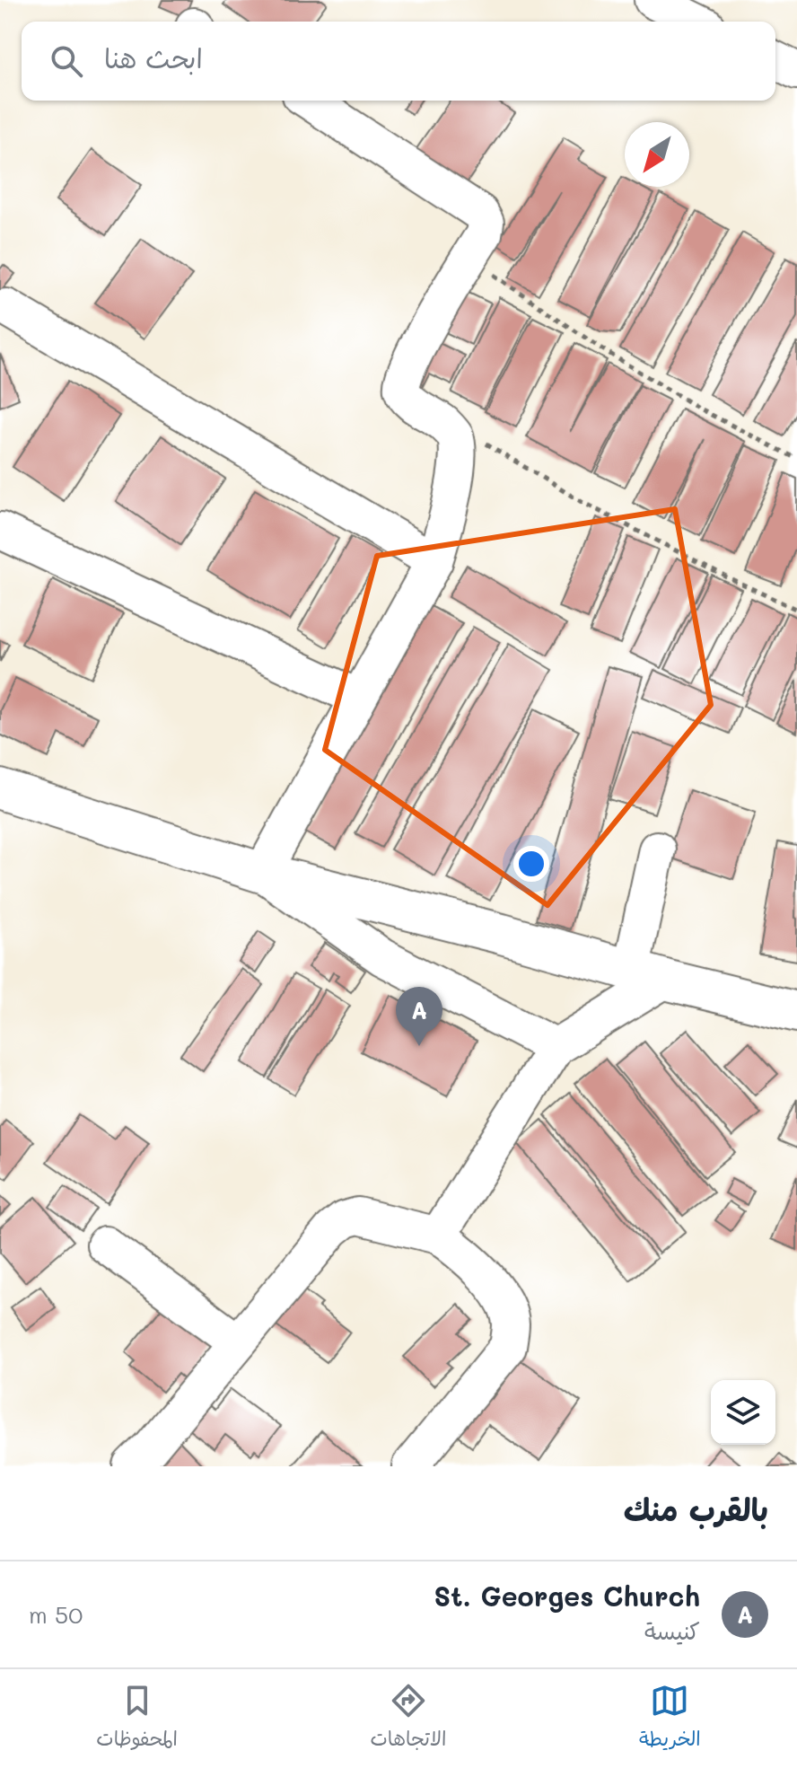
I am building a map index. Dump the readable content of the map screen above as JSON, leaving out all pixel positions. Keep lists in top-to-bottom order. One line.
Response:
{"north":"bottom left","page":{"search":"ابحث هنا","pins":"A","heading":"بالقرب منك","list":[{"mark":"A","name":"St. Georges Church","note":"كنيسة","value":"50 m"}],"nav":["الخريطة","الاتجاهات","المحفوظات"]}}
